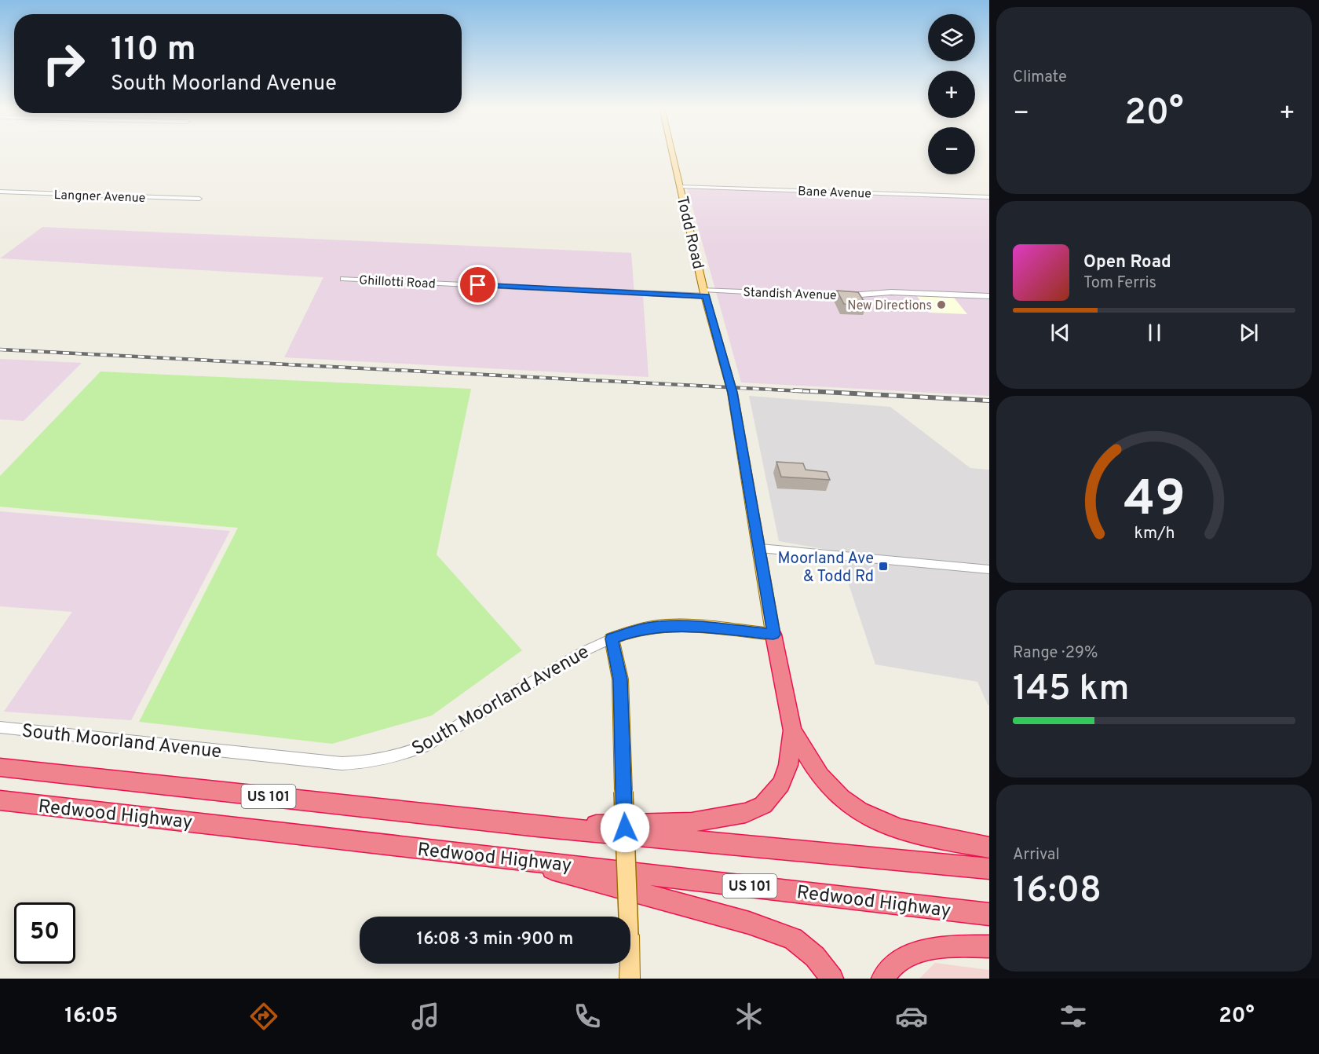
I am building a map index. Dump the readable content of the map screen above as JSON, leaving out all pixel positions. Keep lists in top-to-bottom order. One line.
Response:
{"streets":{"highway":["US 101","Redwood Highway"],"main road":["Todd Road","South Moorland Avenue"],"street":["Bane Avenue","Langner Avenue","Ghillotti Road","Standish Avenue"]},"crossings":[["Bane Avenue","Todd Road"],["Todd Road","Ghillotti Road"],["Todd Road","Standish Avenue"],["Todd Road","South Moorland Avenue"],["Ghillotti Road","Standish Avenue"]],"places":{"other":["New Directions"],"transit":["Moorland Ave & Todd Rd"]},"page":{"tile":["Climate",["Range · 29%","145 km"],["Arrival","16:08"]],"map_buttons":["+","−"],"turn":["110 m","South Moorland Avenue"],"heat":["−","20°","+"],"song":["Open Road","Tom Ferris"],"limit":"50","trip":"16:08 · 3 min · 900 m","tabs":["16:05","20°"],"gauge":["49","km/h"]}}
